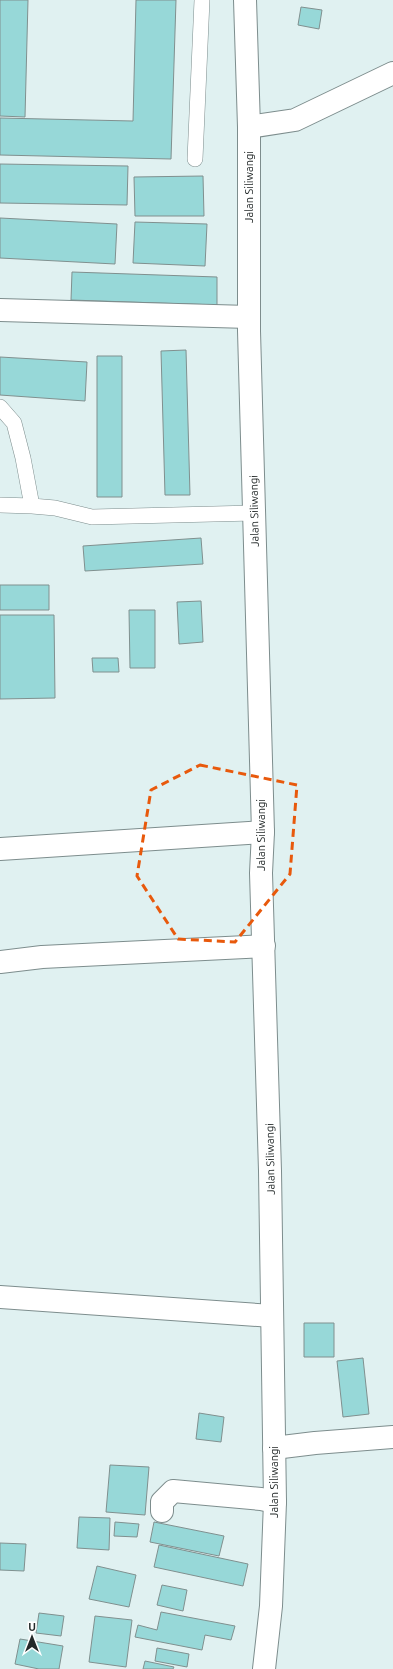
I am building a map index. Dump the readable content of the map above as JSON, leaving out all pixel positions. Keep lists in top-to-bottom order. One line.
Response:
{"streets":{"street":["Jalan Siliwangi"]},"north":"top"}
